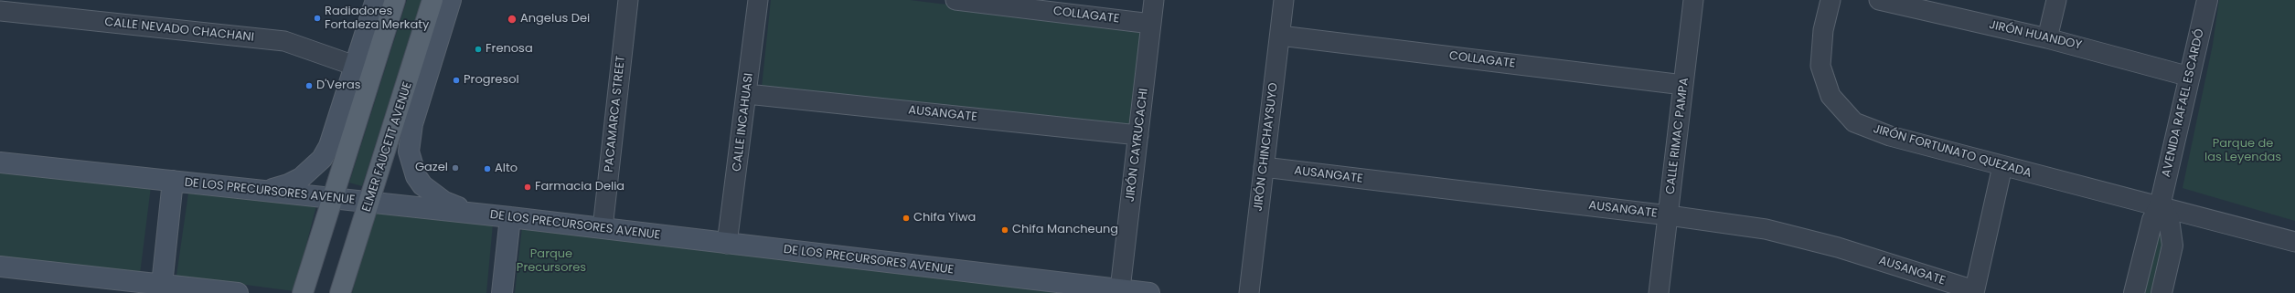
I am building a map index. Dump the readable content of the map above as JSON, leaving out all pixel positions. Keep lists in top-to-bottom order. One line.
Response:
{"streets":{"main road":["ELMER FAUCETT AVENUE","DE LOS PRECURSORES AVENUE"],"street":["COLLAGATE","CALLE NEVADO CHACHANI","JIRÓN HUANDOY","AVENIDA RAFAEL ESCARDÓ","PACAMARCA STREET","AUSANGATE","CALLE INCAHUASI","CALLE RIMAC PAMPA","JIRÓN CAYRUCACHI","JIRÓN CHINCHAYSUYO","JIRÓN FORTUNATO QUEZADA"]},"crossings":[["COLLAGATE","CALLE RIMAC PAMPA"],["COLLAGATE","JIRÓN CAYRUCACHI"],["COLLAGATE","JIRÓN CHINCHAYSUYO"],["JIRÓN HUANDOY","AVENIDA RAFAEL ESCARDÓ"],["AVENIDA RAFAEL ESCARDÓ","JIRÓN FORTUNATO QUEZADA"],["PACAMARCA STREET","DE LOS PRECURSORES AVENUE"],["AUSANGATE","CALLE INCAHUASI"],["AUSANGATE","CALLE RIMAC PAMPA"],["AUSANGATE","JIRÓN CAYRUCACHI"],["AUSANGATE","JIRÓN CHINCHAYSUYO"],["CALLE INCAHUASI","DE LOS PRECURSORES AVENUE"],["JIRÓN CAYRUCACHI","DE LOS PRECURSORES AVENUE"],["ELMER FAUCETT AVENUE","DE LOS PRECURSORES AVENUE"]],"parks":["Parque de las Leyendas","Parque Precursores"],"places":["Radiadores Fortaleza Merkaty","Angelus Dei","Frenosa","Progresol","D'Veras","Gazel","Alto","Farmacia Delia","Chifa Yiwa","Chifa Mancheung"]}
